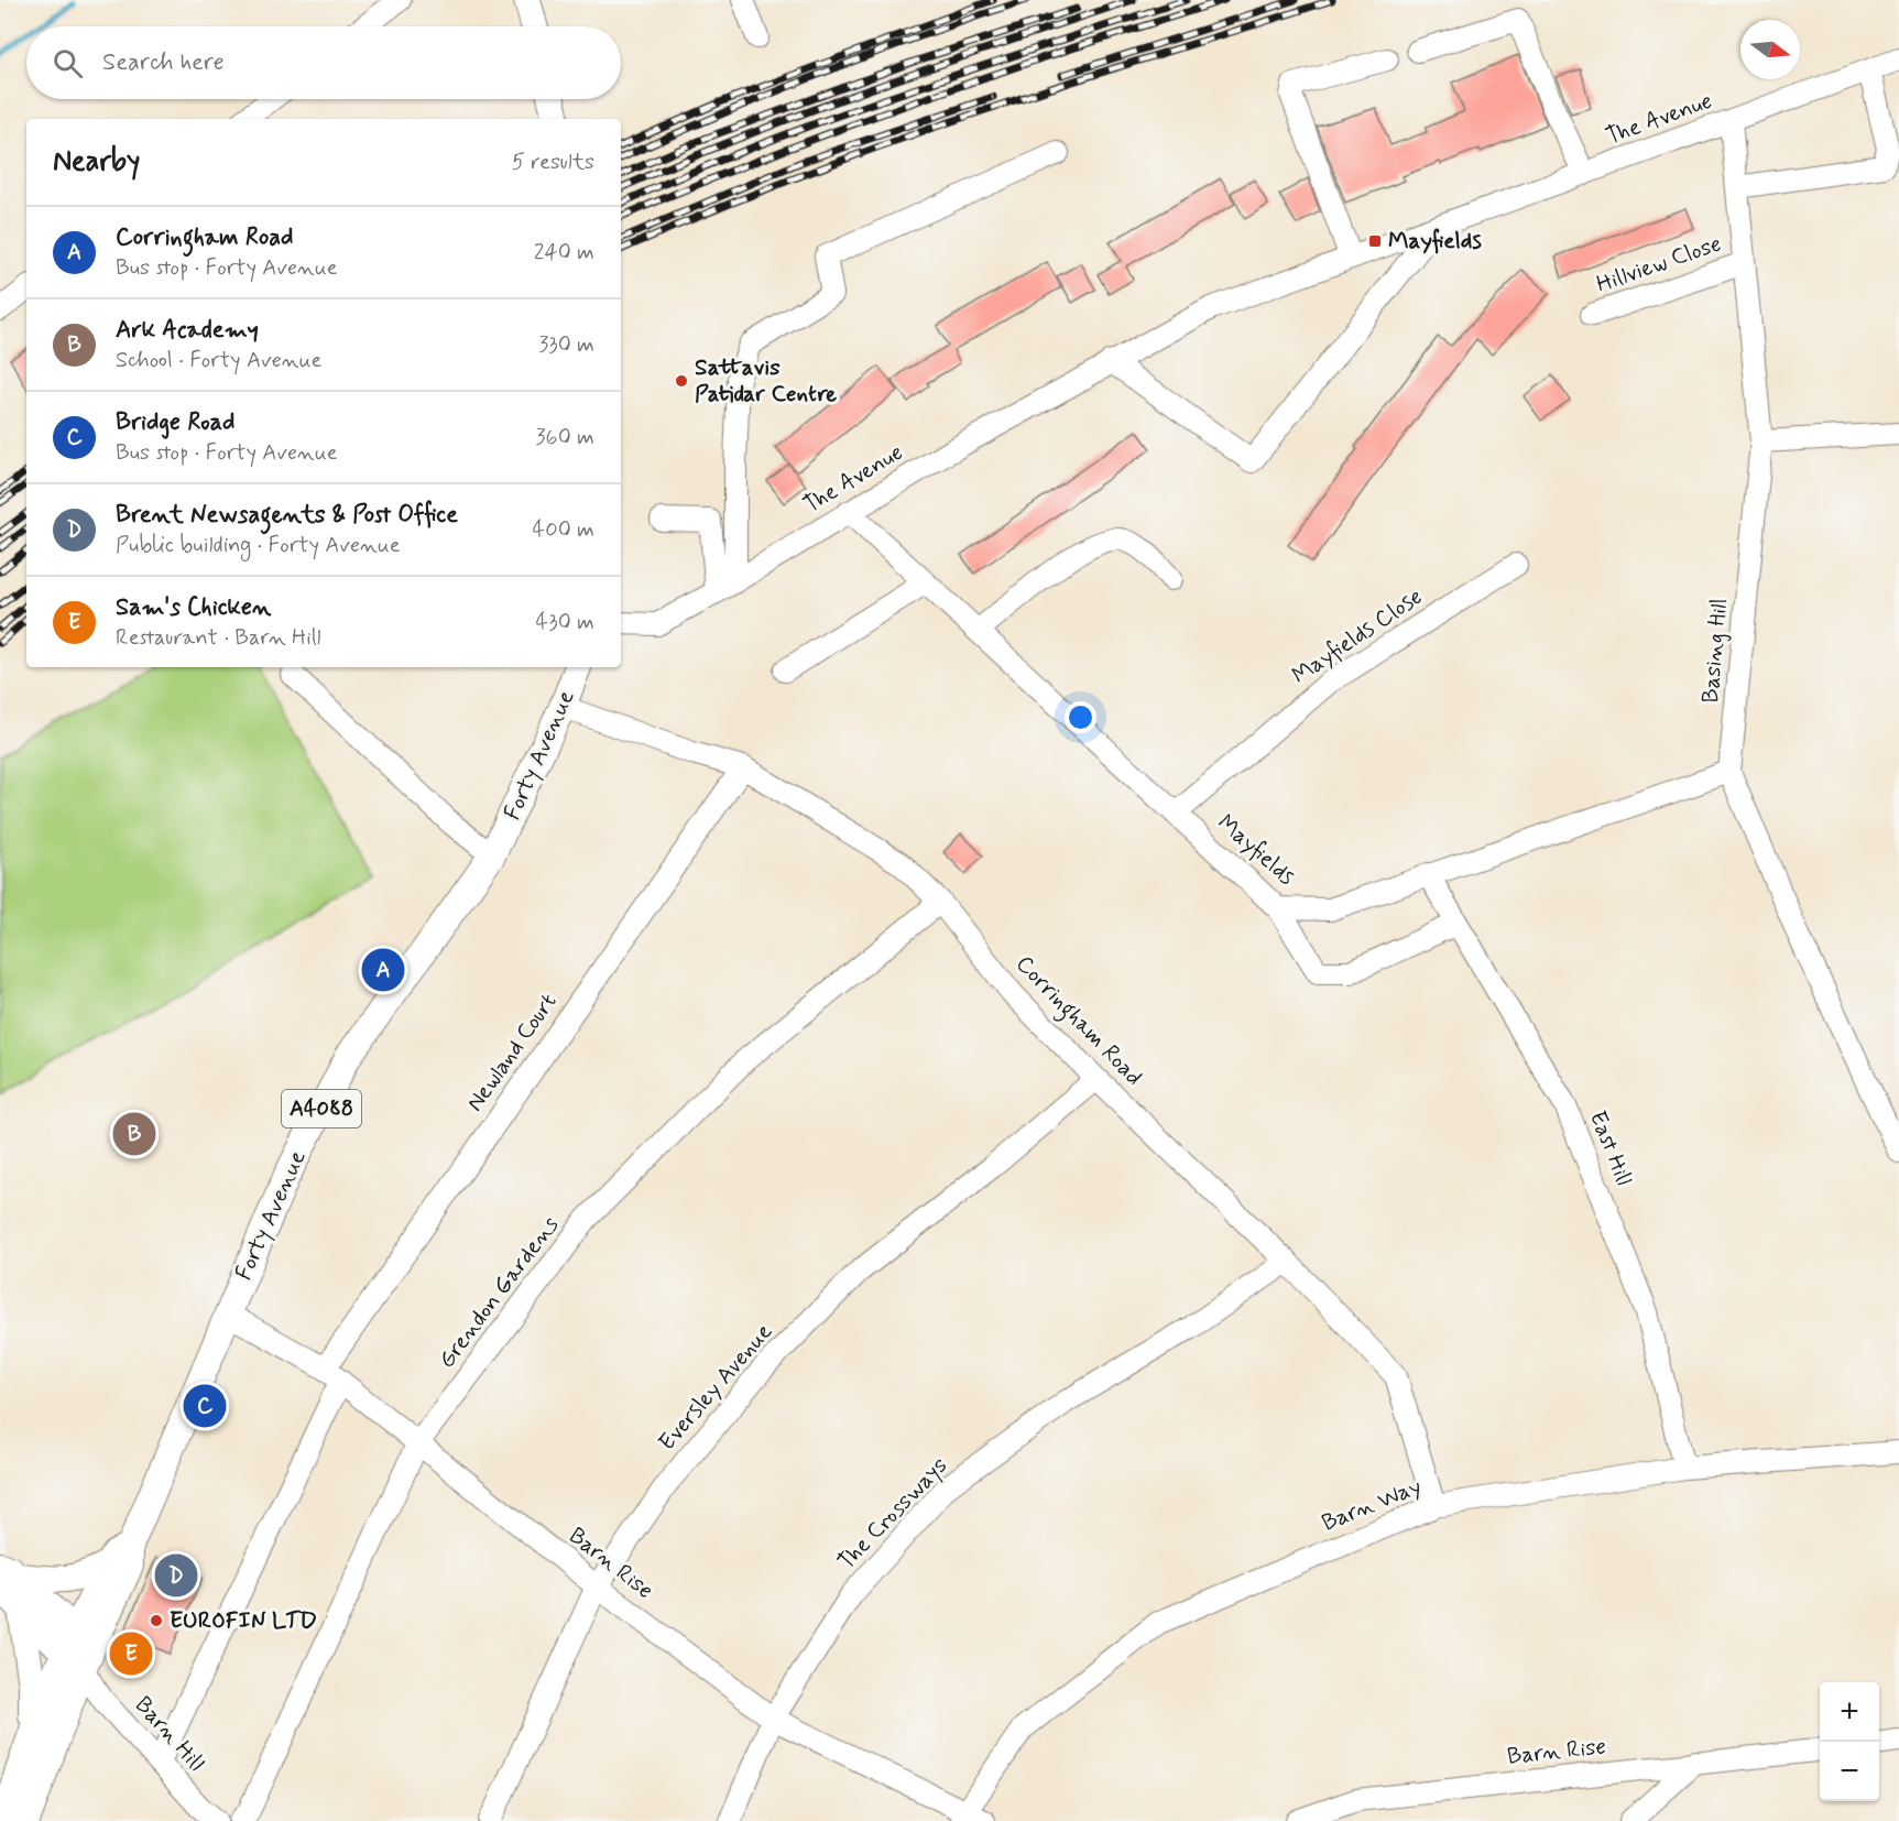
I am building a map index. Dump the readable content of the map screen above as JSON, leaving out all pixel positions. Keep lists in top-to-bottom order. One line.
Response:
{"streets":{"main road":["Forty Avenue","A4088"],"street":["The Avenue","Hillview Close","Mayfields Close","Basing Hill","Mayfields","Corringham Road","Newland Court","East Hill","Grendon Gardens","Eversley Avenue","Barn Way","The Crossways","Barn Rise","Barn Hill"]},"crossings":[["The Avenue","Basing Hill"],["The Avenue","Mayfields"],["Hillview Close","Basing Hill"],["Mayfields Close","Mayfields"],["Basing Hill","Mayfields"],["Forty Avenue","Corringham Road"],["Forty Avenue","A4088"],["Forty Avenue","Barn Rise"],["Forty Avenue","Barn Hill"],["Mayfields","East Hill"],["Corringham Road","Newland Court"],["Corringham Road","Grendon Gardens"],["Corringham Road","Eversley Avenue"],["Corringham Road","Barn Way"],["Corringham Road","The Crossways"],["Newland Court","Barn Rise"],["Newland Court","Barn Hill"],["A4088","Barn Hill"],["East Hill","Barn Way"],["Grendon Gardens","Barn Rise"],["Eversley Avenue","Barn Rise"],["Barn Way","Barn Rise"],["The Crossways","Barn Rise"]],"places":{"transit":["Mayfields"],"other":["Sattavis Patidar Centre","EUROFIN LTD"]},"north":"right","page":{"search":"Search here","heading":["Nearby","5 results"],"list":[{"mark":"A","name":"Corringham Road","note":"Bus stop · Forty Avenue","value":"240 m"},{"mark":"B","name":"Ark Academy","note":"School · Forty Avenue","value":"330 m"},{"mark":"C","name":"Bridge Road","note":"Bus stop · Forty Avenue","value":"360 m"},{"mark":"D","name":"Brent Newsagents & Post Office","note":"Public building · Forty Avenue","value":"400 m"},{"mark":"E","name":"Sam's Chicken","note":"Restaurant · Barn Hill","value":"430 m"}],"pins":["A","B","C","D","E"],"map_buttons":["+","−"]}}
